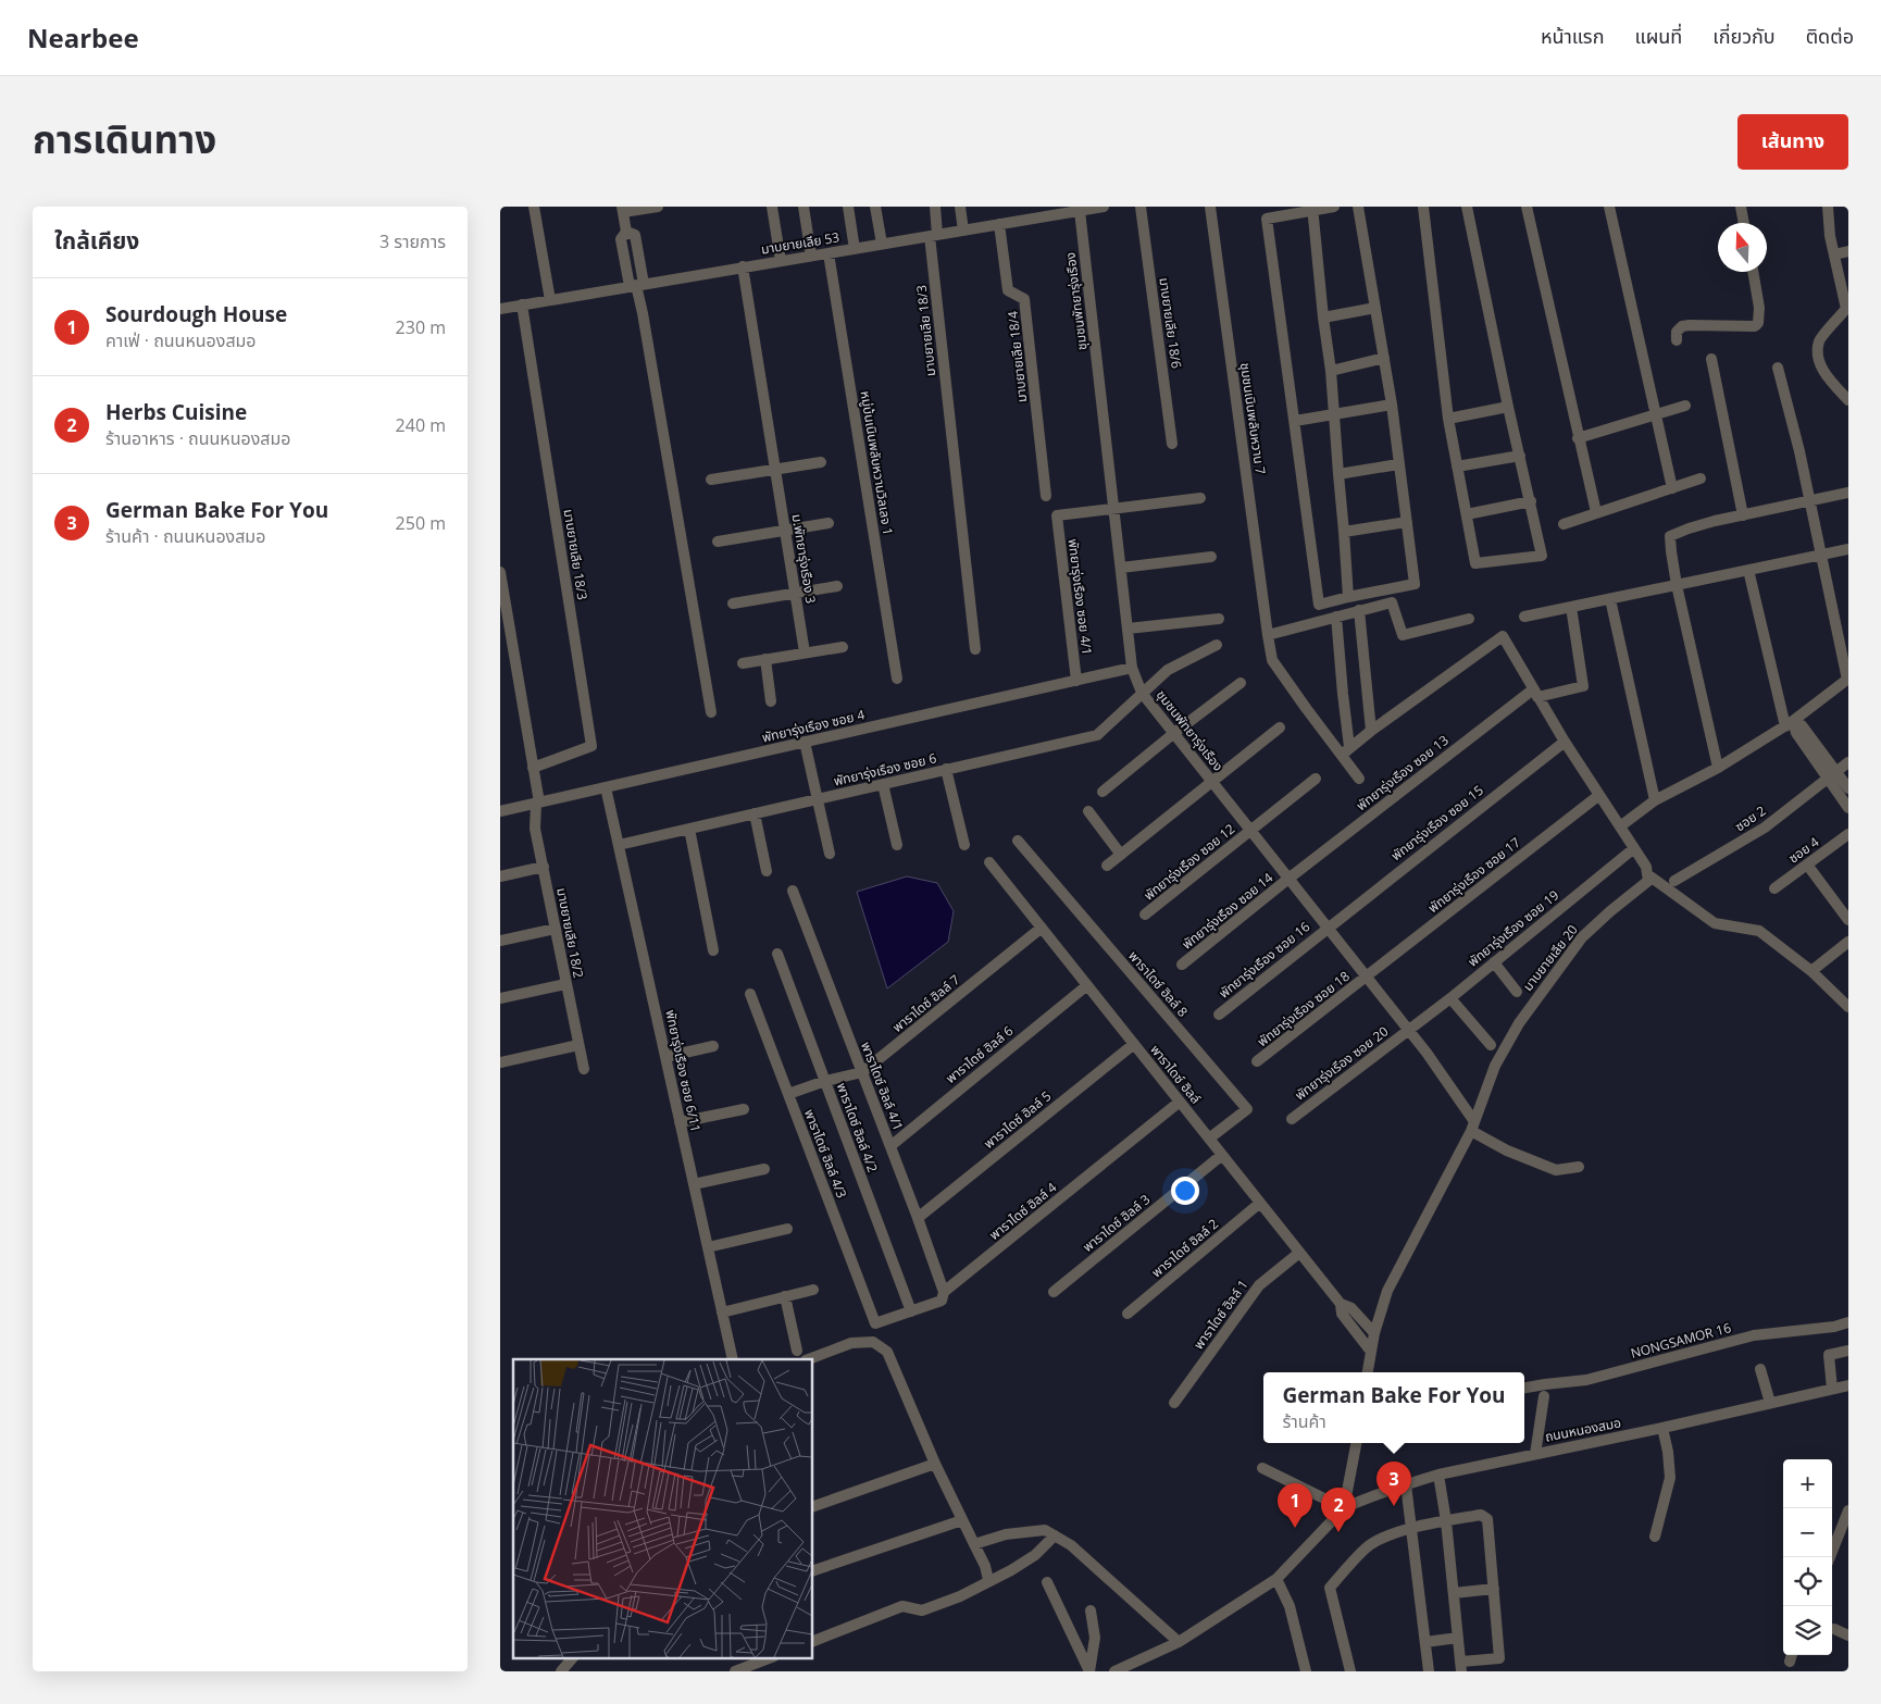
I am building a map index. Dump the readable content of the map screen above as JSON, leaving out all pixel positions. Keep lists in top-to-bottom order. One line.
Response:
{"streets":{"street":["มาบยายเลีย 53","ชุมชนพัทยารุ่งเรือง","มาบยายเลีย 18/6","มาบยายเลีย 18/3","มาบยายเลีย 18/4","ชุมชนเนินพลับหวาน 7","หมู่บ้นเนินพลับหวานวิลเลจ 1","ม.พัทยารุ่งเรือง 3","พัทยารุ่งเรือง ซอย 4/1","พัทยารุ่งเรือง ซอย 4","พัทยารุ่งเรือง ซอย 6","พัทยารุ่งเรือง ซอย 13","ซอย 2","พัทยารุ่งเรือง ซอย 15","ซอย 4","พัทยารุ่งเรือง ซอย 12","พัทยารุ่งเรือง ซอย 17","พัทยารุ่งเรือง ซอย 14","พัทยารุ่งเรือง ซอย 19","มาบยายเลีย 18/2","มาบยายเลีย 20","พัทยารุ่งเรือง ซอย 16","พาราไดซ์ ฮิลล์ 8","พาราไดซ์ ฮิลล์ 7","พัทยารุ่งเรือง ซอย 18","พาราไดซ์ ฮิลล์ 6","พัทยารุ่งเรือง ซอย 20","พัทยารุ่งเรือง ซอย 6/11","พาราไดซ์ ฮิลล์","พาราไดซ์ ฮิลล์ 4/1","พาราไดซ์ ฮิลล์ 5","พาราไดซ์ ฮิลล์ 4/2","พาราไดซ์ ฮิลล์ 4/3","พาราไดซ์ ฮิลล์ 4","พาราไดซ์ ฮิลล์ 3","พาราไดซ์ ฮิลล์ 2","พาราไดซ์ ฮิลล์ 1","NONGSAMOR 16","ถนนหนองสมอ"]},"crossings":[["มาบยายเลีย 53","ชุมชนพัทยารุ่งเรือง"],["มาบยายเลีย 53","มาบยายเลีย 18/3"],["มาบยายเลีย 53","มาบยายเลีย 18/4"],["มาบยายเลีย 53","หมู่บ้นเนินพลับหวานวิลเลจ 1"],["มาบยายเลีย 53","ม.พัทยารุ่งเรือง 3"],["ชุมชนพัทยารุ่งเรือง","พัทยารุ่งเรือง ซอย 4/1"],["ชุมชนพัทยารุ่งเรือง","พัทยารุ่งเรือง ซอย 4"],["ชุมชนพัทยารุ่งเรือง","พัทยารุ่งเรือง ซอย 6"],["ชุมชนพัทยารุ่งเรือง","พัทยารุ่งเรือง ซอย 13"],["ชุมชนพัทยารุ่งเรือง","พัทยารุ่งเรือง ซอย 15"],["ชุมชนพัทยารุ่งเรือง","พัทยารุ่งเรือง ซอย 12"],["ชุมชนพัทยารุ่งเรือง","พัทยารุ่งเรือง ซอย 17"],["ชุมชนพัทยารุ่งเรือง","พัทยารุ่งเรือง ซอย 14"],["ชุมชนพัทยารุ่งเรือง","พัทยารุ่งเรือง ซอย 19"],["ชุมชนพัทยารุ่งเรือง","มาบยายเลีย 20"],["ชุมชนพัทยารุ่งเรือง","พัทยารุ่งเรือง ซอย 16"],["ชุมชนพัทยารุ่งเรือง","พัทยารุ่งเรือง ซอย 18"],["ชุมชนพัทยารุ่งเรือง","พัทยารุ่งเรือง ซอย 20"],["มาบยายเลีย 18/3","มาบยายเลีย 18/2"],["พัทยารุ่งเรือง ซอย 4/1","พัทยารุ่งเรือง ซอย 4"],["พัทยารุ่งเรือง ซอย 4","มาบยายเลีย 18/2"],["พัทยารุ่งเรือง ซอย 4","พัทยารุ่งเรือง ซอย 6/11"],["พัทยารุ่งเรือง ซอย 6","พัทยารุ่งเรือง ซอย 6/11"],["พัทยารุ่งเรือง ซอย 13","พัทยารุ่งเรือง ซอย 14"],["พัทยารุ่งเรือง ซอย 15","พัทยารุ่งเรือง ซอย 16"],["พัทยารุ่งเรือง ซอย 17","พัทยารุ่งเรือง ซอย 18"],["พัทยารุ่งเรือง ซอย 19","พัทยารุ่งเรือง ซอย 20"],["มาบยายเลีย 20","พาราไดซ์ ฮิลล์"],["พาราไดซ์ ฮิลล์ 8","พาราไดซ์ ฮิลล์"],["พาราไดซ์ ฮิลล์ 7","พาราไดซ์ ฮิลล์"],["พาราไดซ์ ฮิลล์ 7","พาราไดซ์ ฮิลล์ 4/1"],["พาราไดซ์ ฮิลล์ 7","พาราไดซ์ ฮิลล์ 4/2"],["พาราไดซ์ ฮิลล์ 7","พาราไดซ์ ฮิลล์ 4/3"],["พาราไดซ์ ฮิลล์ 6","พาราไดซ์ ฮิลล์"],["พาราไดซ์ ฮิลล์ 6","พาราไดซ์ ฮิลล์ 4/1"],["พาราไดซ์ ฮิลล์","พาราไดซ์ ฮิลล์ 5"],["พาราไดซ์ ฮิลล์","พาราไดซ์ ฮิลล์ 4"],["พาราไดซ์ ฮิลล์","พาราไดซ์ ฮิลล์ 3"],["พาราไดซ์ ฮิลล์","พาราไดซ์ ฮิลล์ 2"],["พาราไดซ์ ฮิลล์","พาราไดซ์ ฮิลล์ 1"],["พาราไดซ์ ฮิลล์ 4/1","พาราไดซ์ ฮิลล์ 5"],["พาราไดซ์ ฮิลล์ 4/1","พาราไดซ์ ฮิลล์ 4"],["พาราไดซ์ ฮิลล์ 4/2","พาราไดซ์ ฮิลล์ 4"],["พาราไดซ์ ฮิลล์ 4/3","พาราไดซ์ ฮิลล์ 4"]],"north":"top","page":{"header":"Nearbee","nav":["หน้าแรก","แผนที่","เกี่ยวกับ","ติดต่อ"],"title":"การเดินทาง","buttons":"เส้นทาง","heading":["ใกล้เคียง","3 รายการ"],"list":[{"mark":"1","name":"Sourdough House","note":"คาเฟ่ · ถนนหนองสมอ","value":"230 m"},{"mark":"2","name":"Herbs Cuisine","note":"ร้านอาหาร · ถนนหนองสมอ","value":"240 m"},{"mark":"3","name":"German Bake For You","note":"ร้านค้า · ถนนหนองสมอ","value":"250 m"}],"popup":["German Bake For You","ร้านค้า"],"map_buttons":["+","−"],"pins":["3","1","2"]}}
